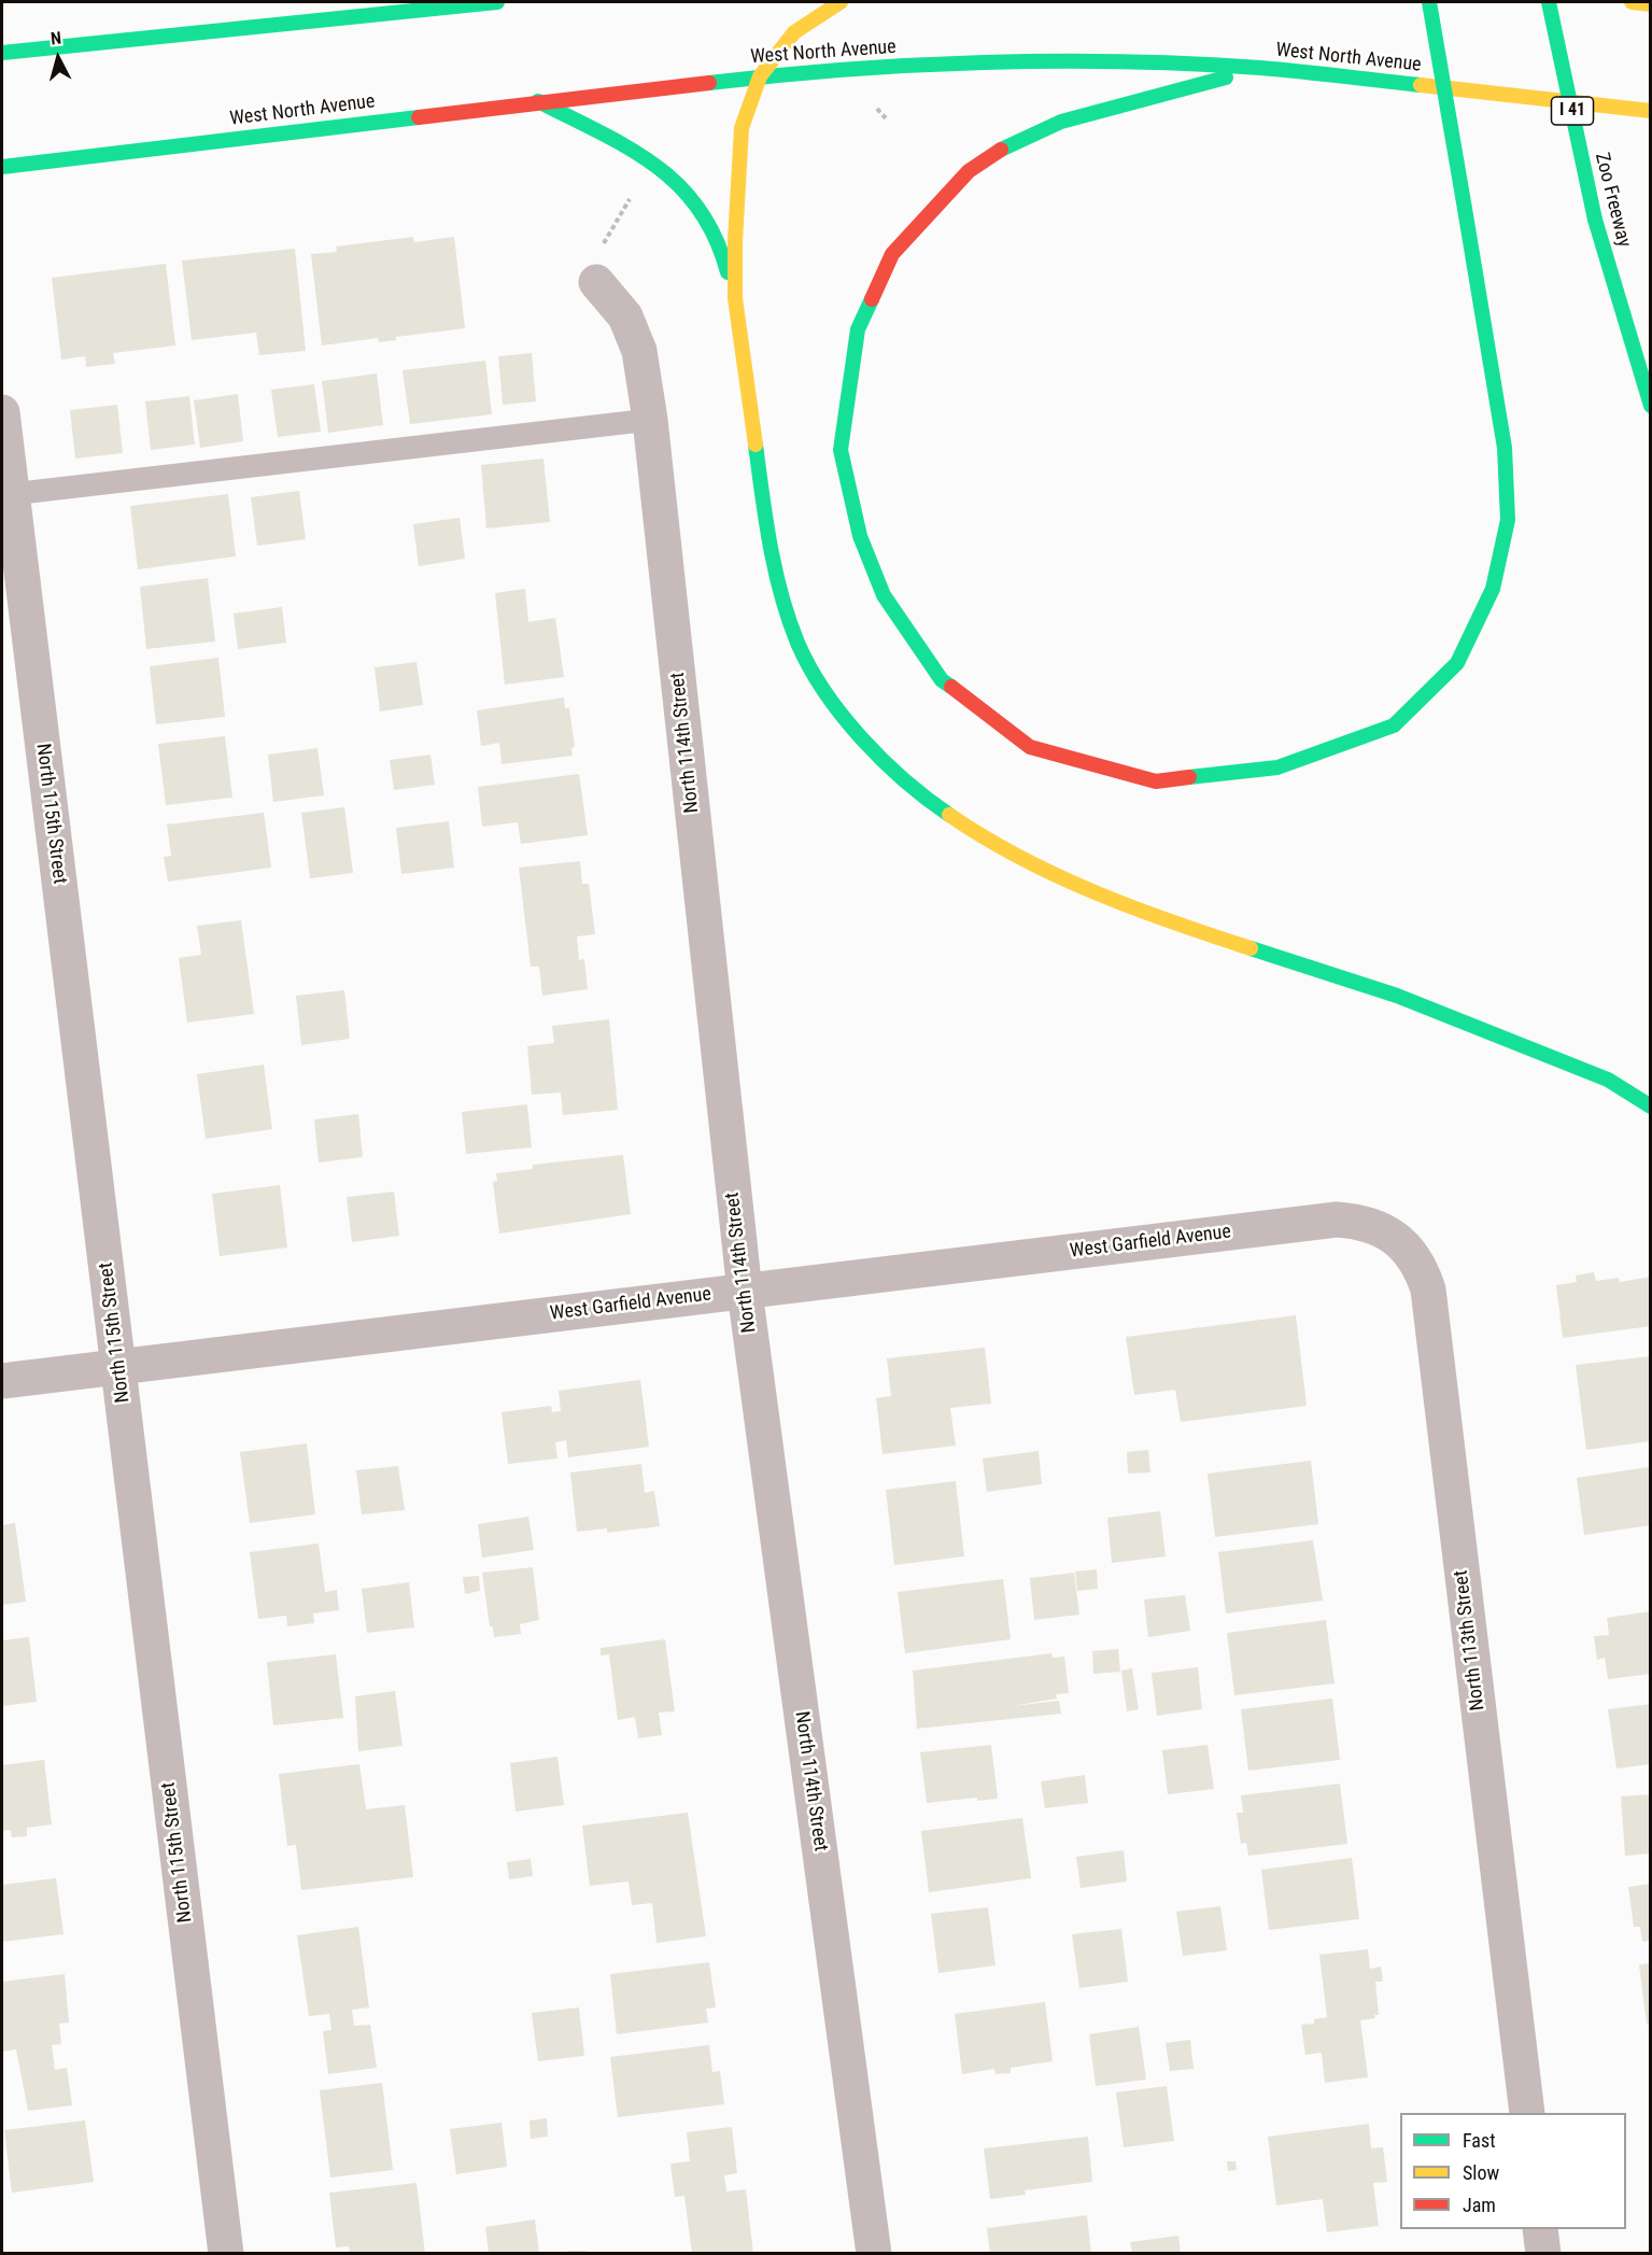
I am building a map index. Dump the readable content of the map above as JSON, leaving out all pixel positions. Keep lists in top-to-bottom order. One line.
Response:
{"streets":{"main road":["West North Avenue","I 41","Zoo Freeway"],"street":["North 114th Street","North 115th Street","West Garfield Avenue","North 113th Street"]},"crossings":[["North 114th Street","West Garfield Avenue"],["North 115th Street","West Garfield Avenue"],["West Garfield Avenue","North 113th Street"]],"legend":["Fast","Slow","Jam"],"north":"top"}
